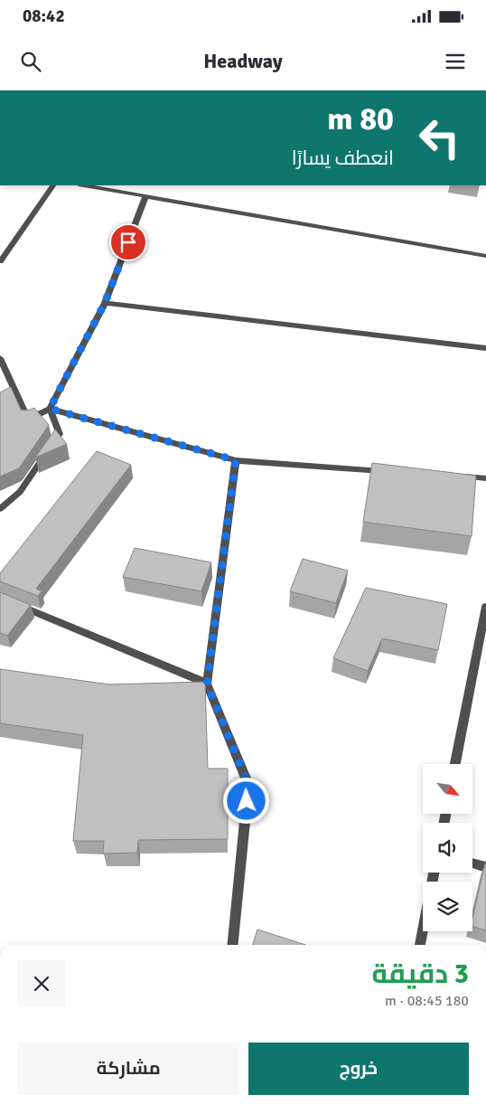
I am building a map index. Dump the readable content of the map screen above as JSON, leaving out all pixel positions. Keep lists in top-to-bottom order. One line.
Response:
{"north":"bottom right","page":{"status":"08:42","header":"Headway","turn":["80 m","انعطف يسارًا"],"heading":["3 دقيقة","180 m · 08:45"],"buttons":["خروج","مشاركة"]}}
